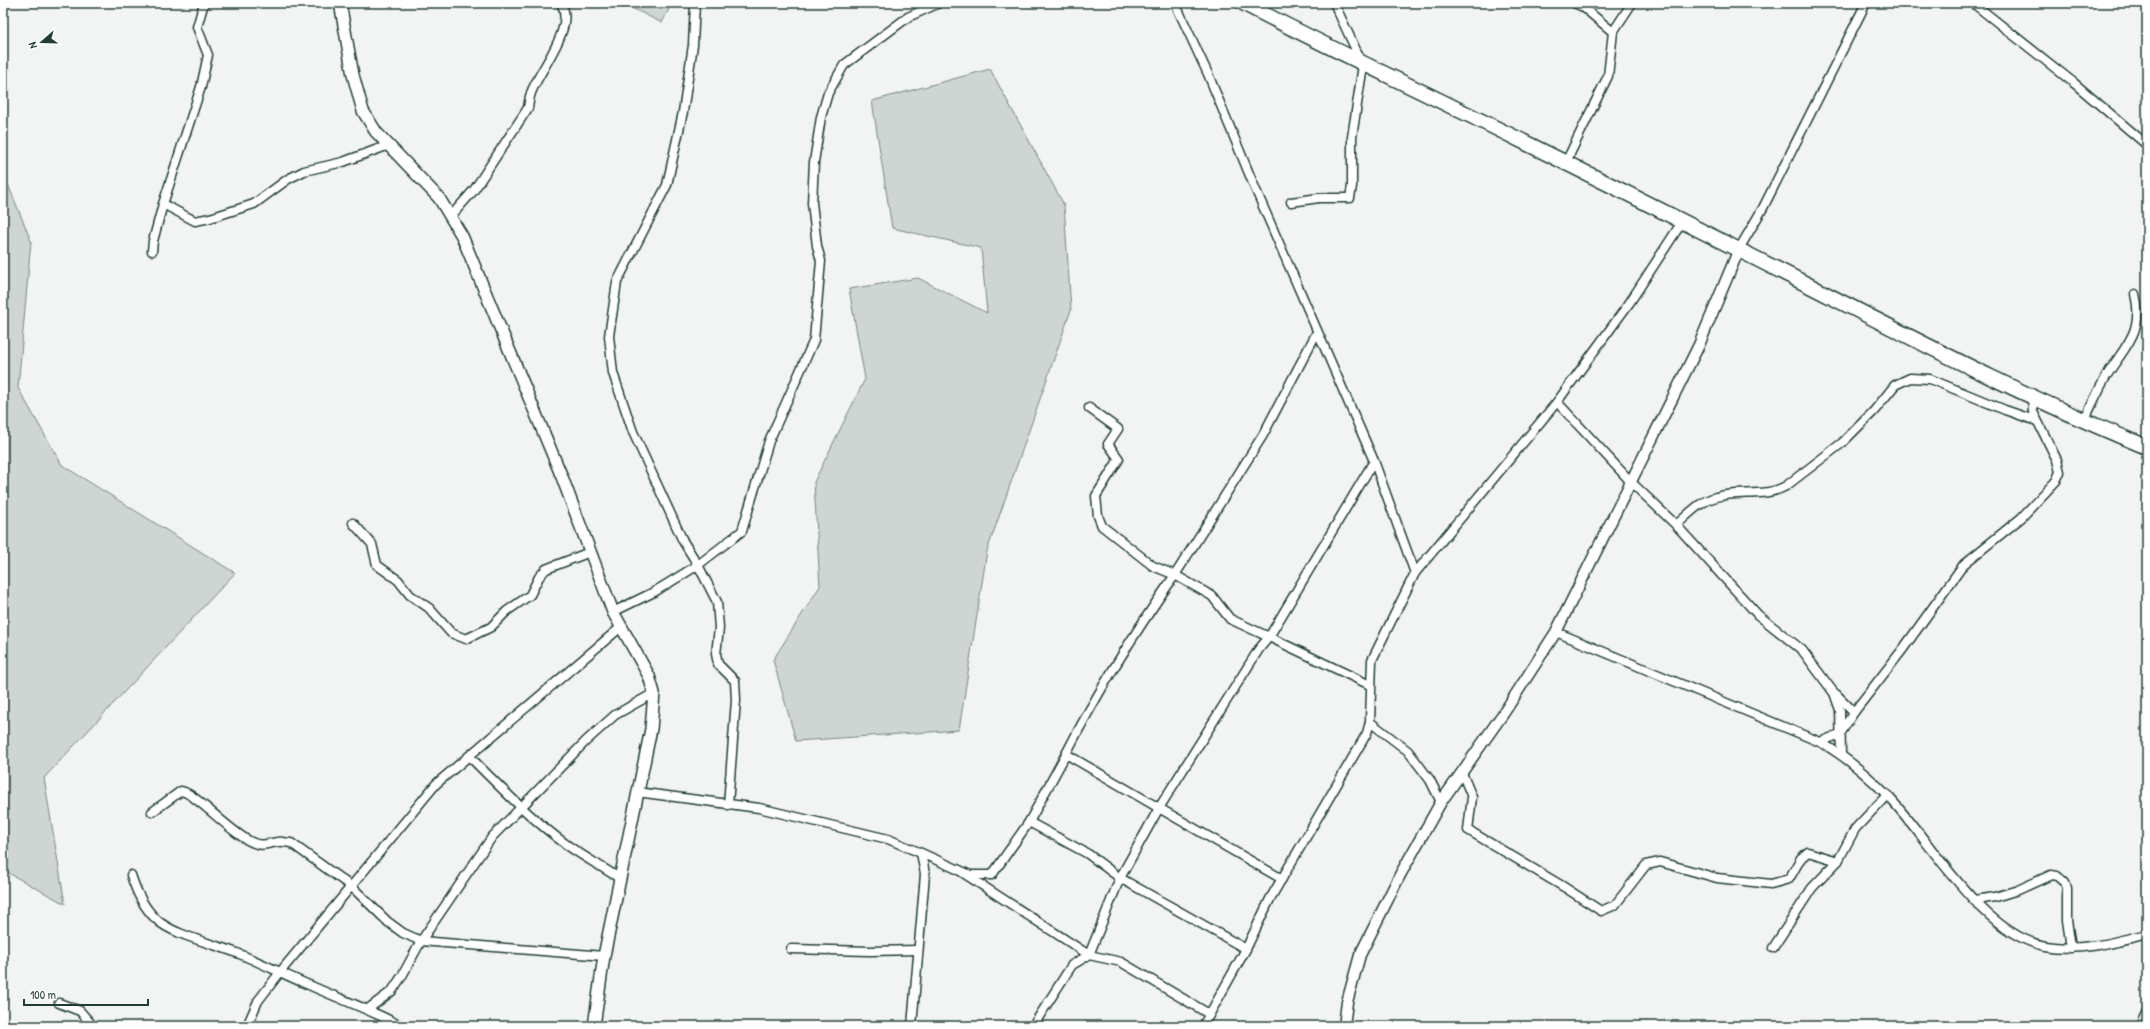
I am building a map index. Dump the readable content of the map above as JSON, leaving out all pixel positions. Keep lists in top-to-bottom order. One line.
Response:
{"scale_bar":"100 m","north":"left"}
